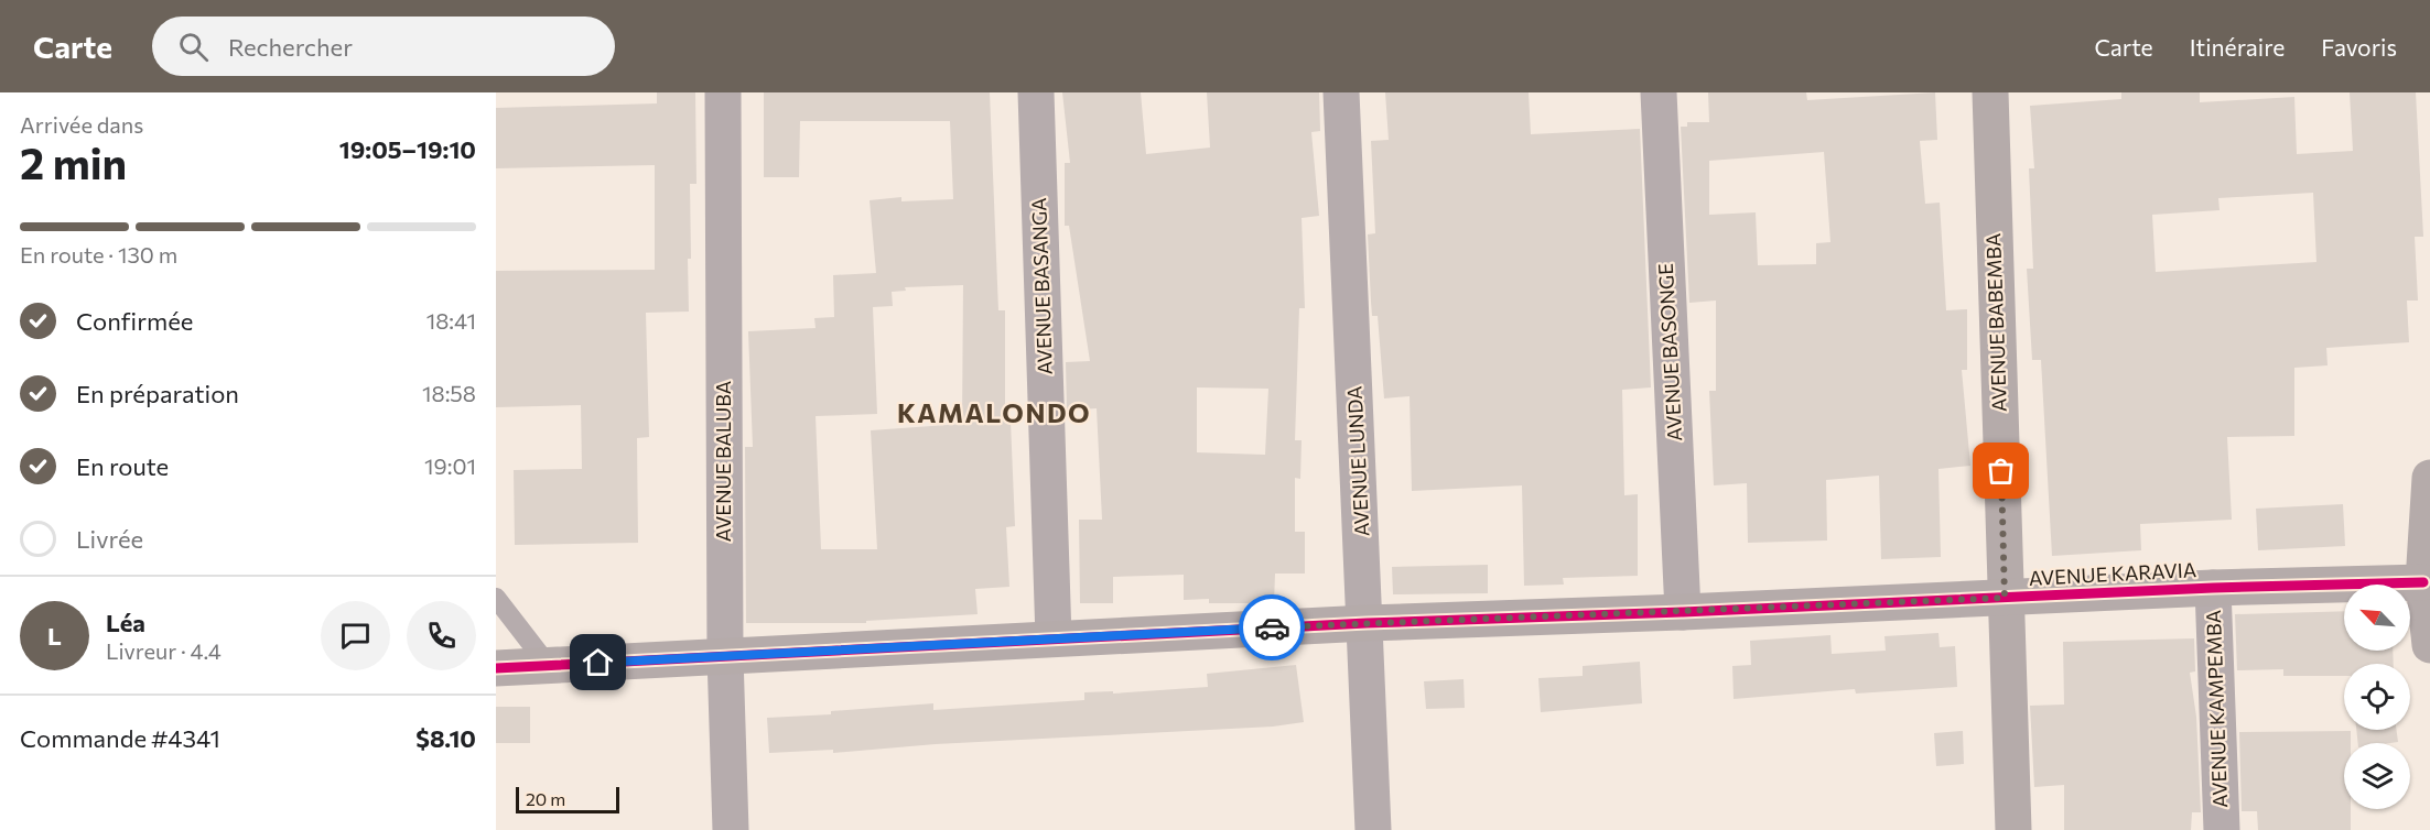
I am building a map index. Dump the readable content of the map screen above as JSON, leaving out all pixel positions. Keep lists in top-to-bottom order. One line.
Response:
{"streets":{"street":["AVENUE BASANGA","AVENUE BABEMBA","AVENUE BASONGE","AVENUE BALUBA","AVENUE LUNDA","AVENUE KARAVIA","AVENUE KAMPEMBA"]},"crossings":[["AVENUE BASANGA","AVENUE KARAVIA"],["AVENUE BABEMBA","AVENUE KARAVIA"],["AVENUE BASONGE","AVENUE KARAVIA"],["AVENUE BALUBA","AVENUE KARAVIA"],["AVENUE LUNDA","AVENUE KARAVIA"],["AVENUE KARAVIA","AVENUE KAMPEMBA"]],"districts":["KAMALONDO"],"scale_bar":"20 m","north":"top left","page":{"header":"Carte","search":"Rechercher","nav":["Carte","Itinéraire","Favoris"],"heading":["2 min","Arrivée dans","19:05–19:10"],"panel":["Léa","Livreur · 4.4","Commande #4341","$8.10"],"bar":"En route · 130 m","list":[["Confirmée","18:41"],["En préparation","18:58"],["En route","19:01"],"Livrée"],"round":"L","scale":"20 m"}}
